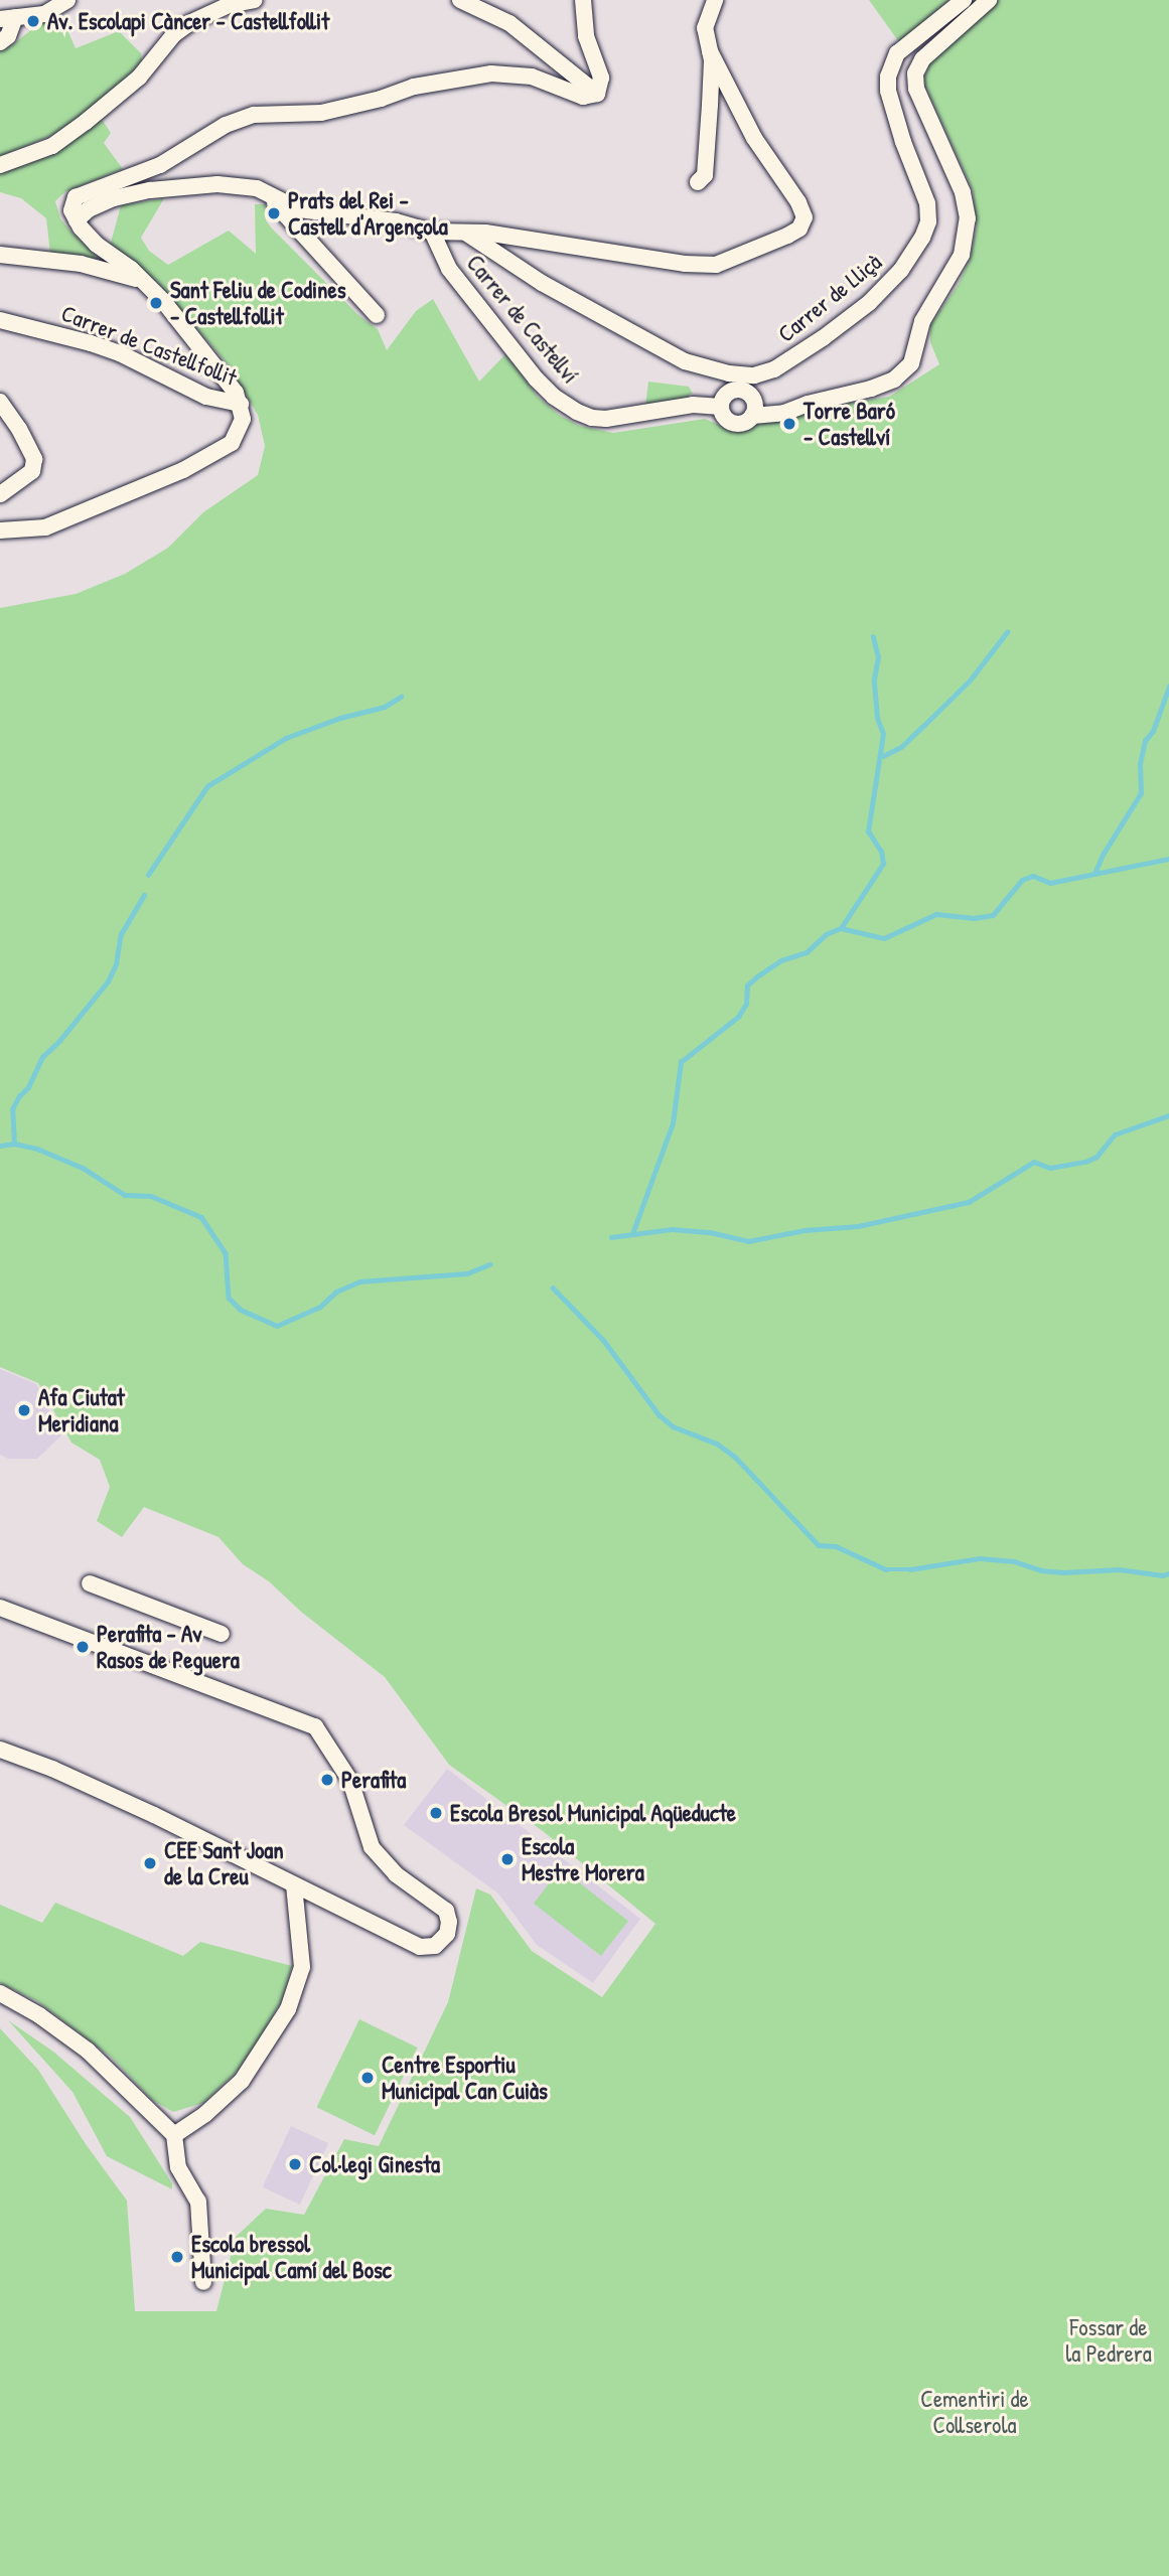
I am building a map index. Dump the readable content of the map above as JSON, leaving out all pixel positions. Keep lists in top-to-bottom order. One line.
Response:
{"streets":{"street":["Carrer de Lliçà","Carrer de Castellví","Carrer de Castellfollit"]},"parks":["Fossar de la Pedrera","Cementiri de Collserola"],"places":["Av. Escolapi Càncer - Castellfollit","Prats del Rei - Castell d'Argençola","Sant Feliu de Codines - Castellfollit","Torre Baró - Castellví","Afa Ciutat Meridiana","Perafita - Av Rasos de Peguera","Perafita","Escola Bresol Municipal Aqüeducte","Escola Mestre Morera","CEE Sant Joan de la Creu","Centre Esportiu Municipal Can Cuiàs","Col·legi Ginesta","Escola bressol Municipal Camí del Bosc"]}
